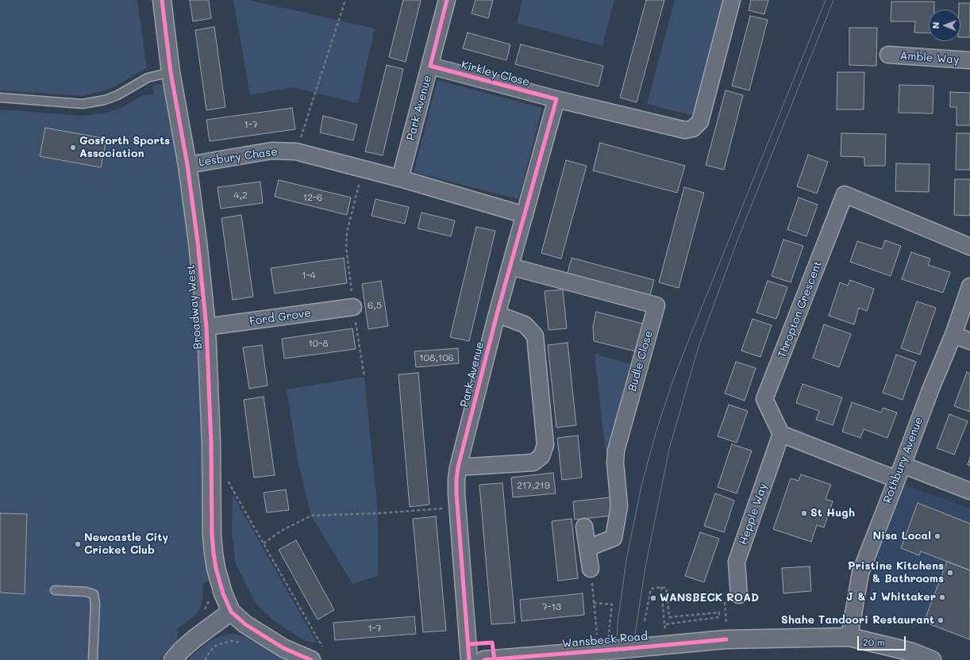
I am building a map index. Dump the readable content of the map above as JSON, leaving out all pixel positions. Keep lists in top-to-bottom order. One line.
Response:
{"streets":{"street":["Amble Way","Kirkley Close","Park Avenue","Lesbury Chase","Broadway West","Thropton Crescent","Ford Grove","Budle Close","Rothbury Avenue","Hepple Way","Wansbeck Road"]},"crossings":[["Kirkley Close","Park Avenue"],["Park Avenue","Budle Close"],["Lesbury Chase","Broadway West"],["Broadway West","Ford Grove"],["Thropton Crescent","Hepple Way"],["Rothbury Avenue","Wansbeck Road"]],"places":["Gosforth Sports Association","St Hugh","Nisa Local","Newcastle City Cricket Club","Pristine Kitchens & Bathrooms","J & J Whittaker","WANSBECK ROAD","Shahe Tandoori Restaurant"],"house_numbers":["1-7","4,2","12-6","1-4","6,5","10-8","108,106","217,219","7-13","1-7"],"scale_bar":"20 m","north":"left"}
